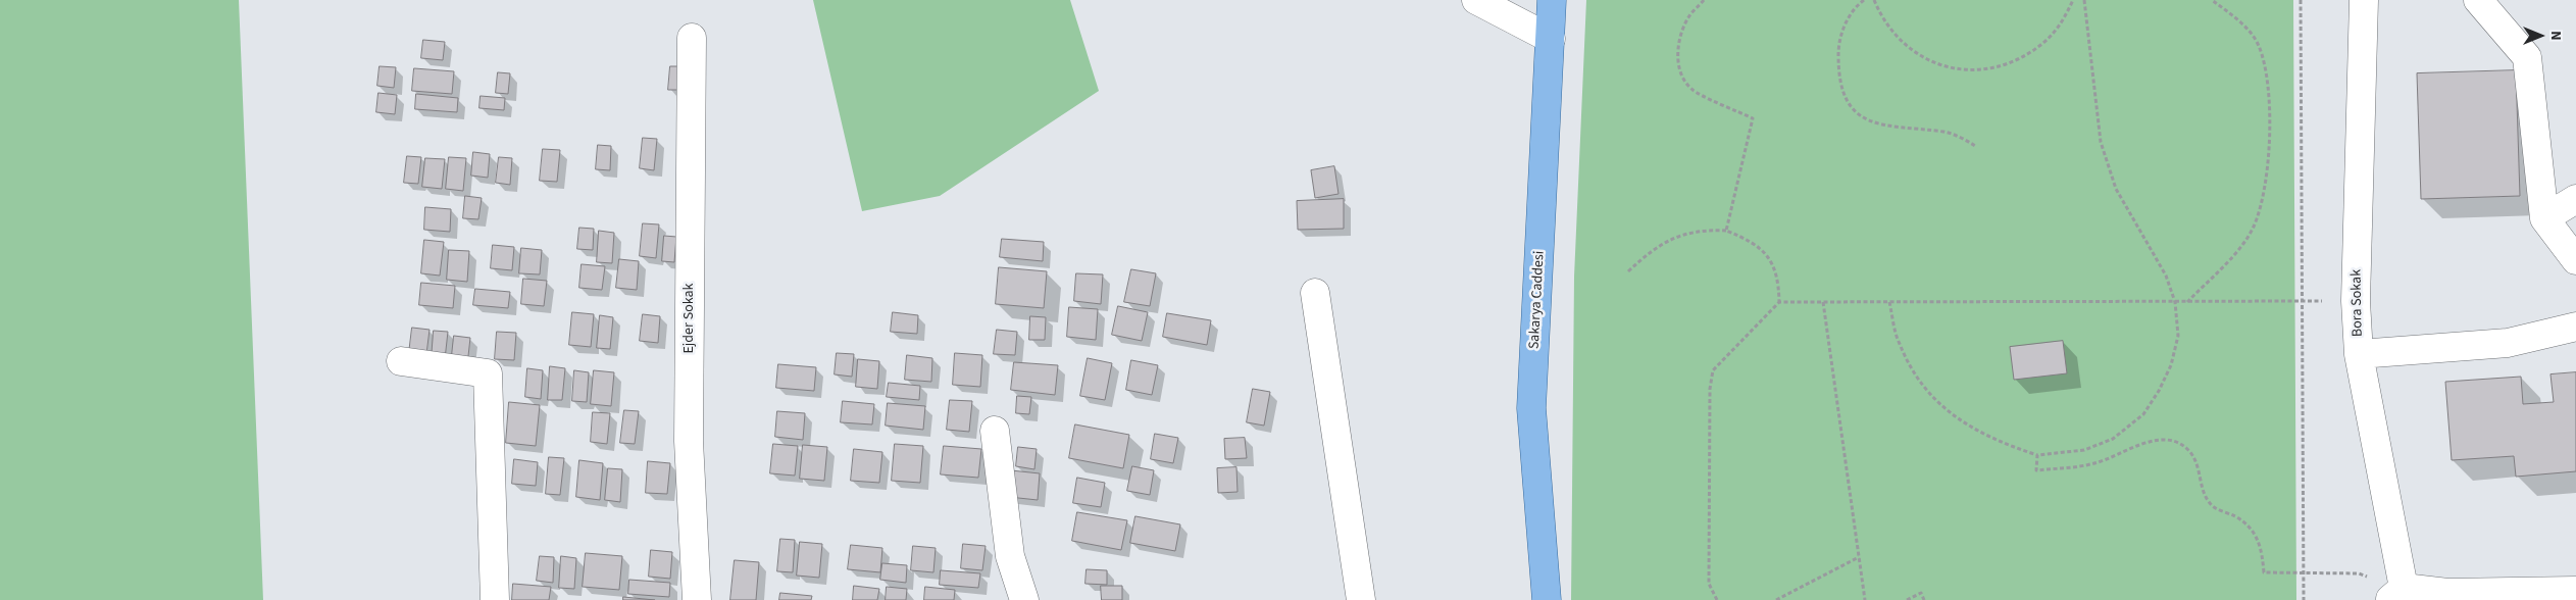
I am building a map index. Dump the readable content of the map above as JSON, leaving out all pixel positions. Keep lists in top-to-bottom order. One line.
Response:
{"streets":{"main road":["Sakarya Caddesi"],"street":["Bora Sokak","Ejder Sokak"]},"north":"right"}
